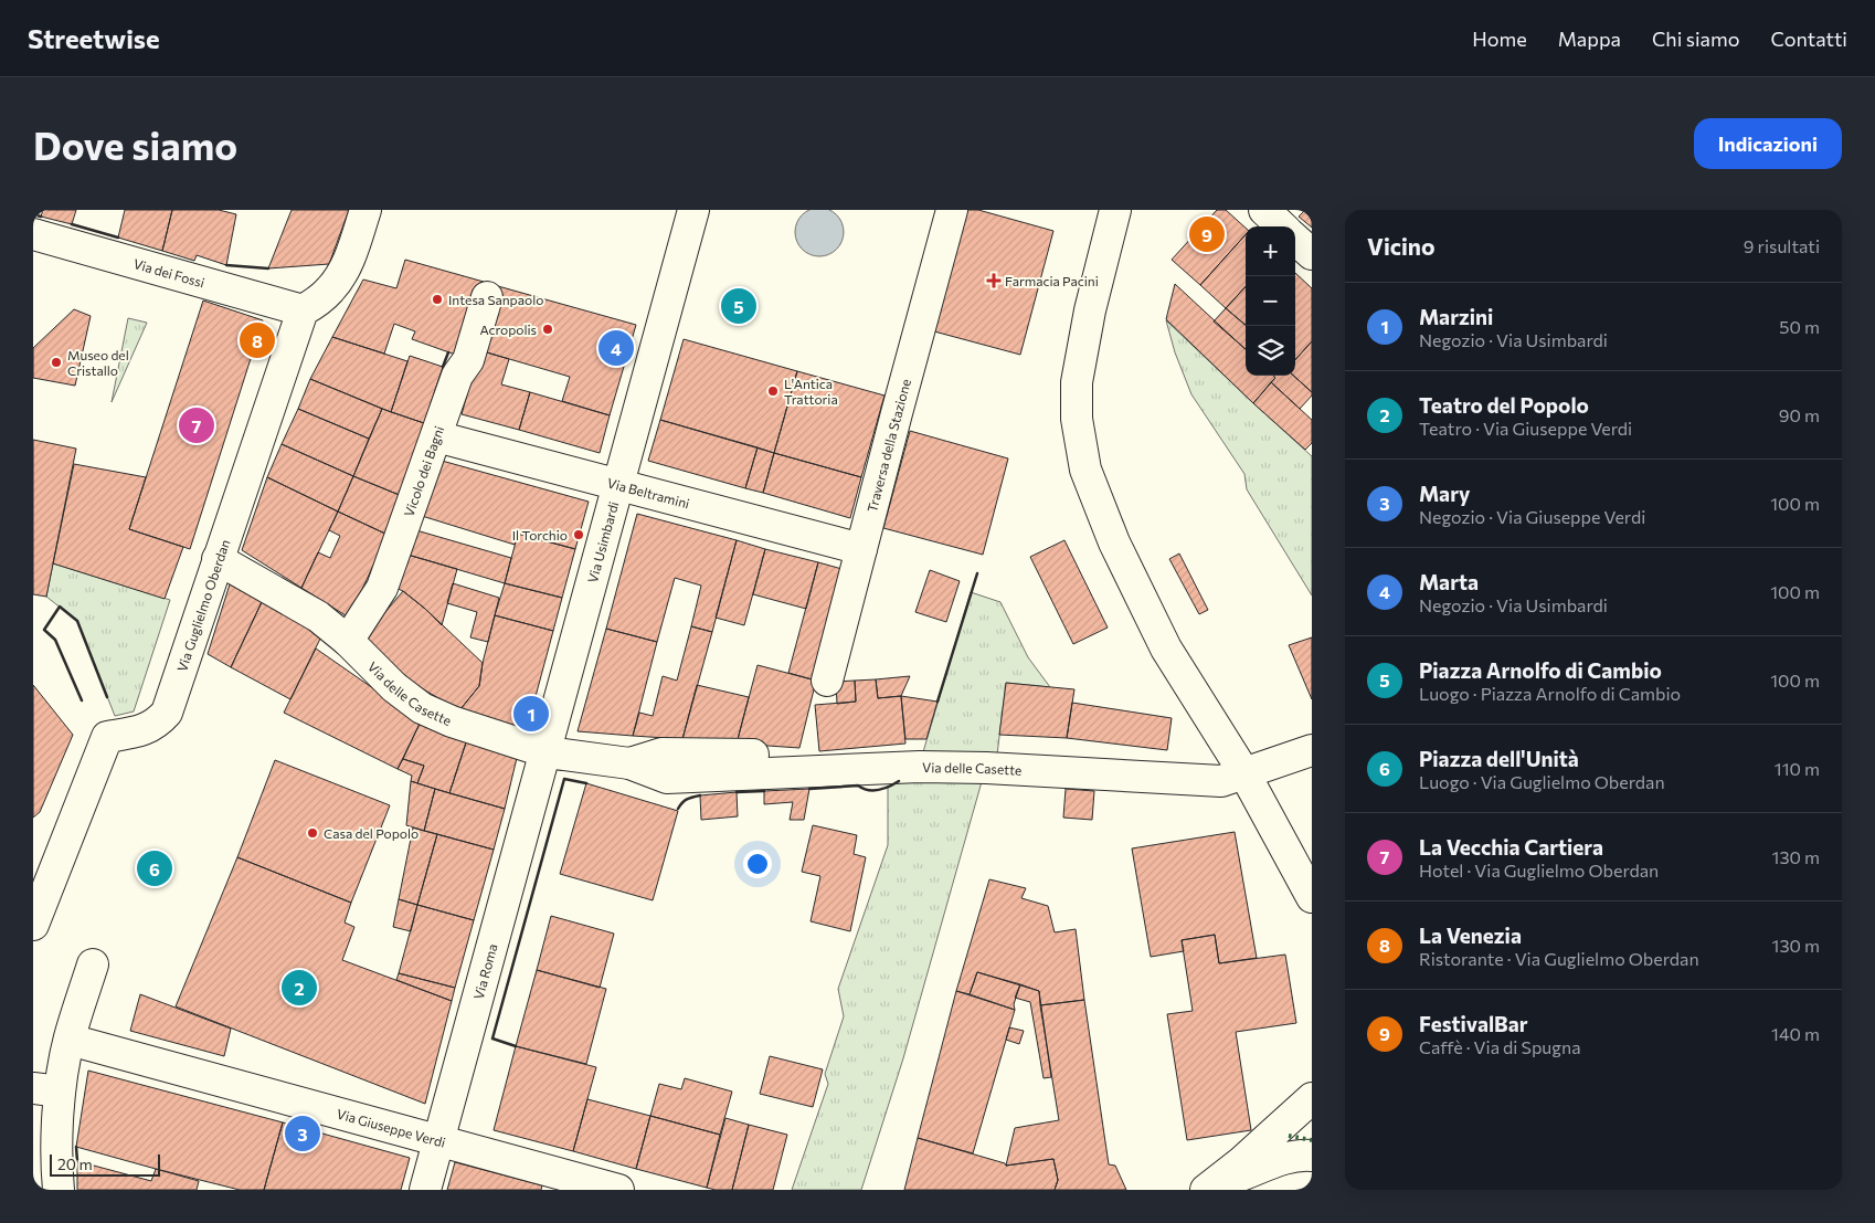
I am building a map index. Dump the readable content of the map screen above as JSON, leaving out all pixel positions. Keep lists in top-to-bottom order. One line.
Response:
{"streets":{"street":["Via dei Fossi","Traversa della Stazione","Vicolo dei Bagni","Via Beltramini","Via Usimbardi","Via Guglielmo Oberdan","Via delle Casette","Via Roma","Via Giuseppe Verdi"]},"crossings":[["Via dei Fossi","Via Guglielmo Oberdan"],["Traversa della Stazione","Via Beltramini"],["Vicolo dei Bagni","Via Beltramini"],["Vicolo dei Bagni","Via delle Casette"],["Via Beltramini","Via Usimbardi"],["Via Usimbardi","Via delle Casette"],["Via Usimbardi","Via Roma"],["Via Guglielmo Oberdan","Via delle Casette"],["Via delle Casette","Via Roma"],["Via Roma","Via Giuseppe Verdi"]],"places":{"health":["Farmacia Pacini"],"other":["Intesa Sanpaolo","Acropolis","Museo del Cristallo","L'Antica Trattoria","Il Torchio","Casa del Popolo"]},"scale_bar":"20 m","page":{"header":"Streetwise","nav":["Home","Mappa","Chi siamo","Contatti"],"buttons":"Indicazioni","title":"Dove siamo","heading":["Vicino","9 risultati"],"pins":["9","5","8","4","7","1","6","2","3"],"map_buttons":["+","−"],"list":[{"mark":"1","name":"Marzini","note":"Negozio · Via Usimbardi","value":"50 m"},{"mark":"2","name":"Teatro del Popolo","note":"Teatro · Via Giuseppe Verdi","value":"90 m"},{"mark":"3","name":"Mary","note":"Negozio · Via Giuseppe Verdi","value":"100 m"},{"mark":"4","name":"Marta","note":"Negozio · Via Usimbardi","value":"100 m"},{"mark":"5","name":"Piazza Arnolfo di Cambio","note":"Luogo · Piazza Arnolfo di Cambio","value":"100 m"},{"mark":"6","name":"Piazza dell'Unità","note":"Luogo · Via Guglielmo Oberdan","value":"110 m"},{"mark":"7","name":"La Vecchia Cartiera","note":"Hotel · Via Guglielmo Oberdan","value":"130 m"},{"mark":"8","name":"La Venezia","note":"Ristorante · Via Guglielmo Oberdan","value":"130 m"},{"mark":"9","name":"FestivalBar","note":"Caffè · Via di Spugna","value":"140 m"}],"scale":"20 m"}}
